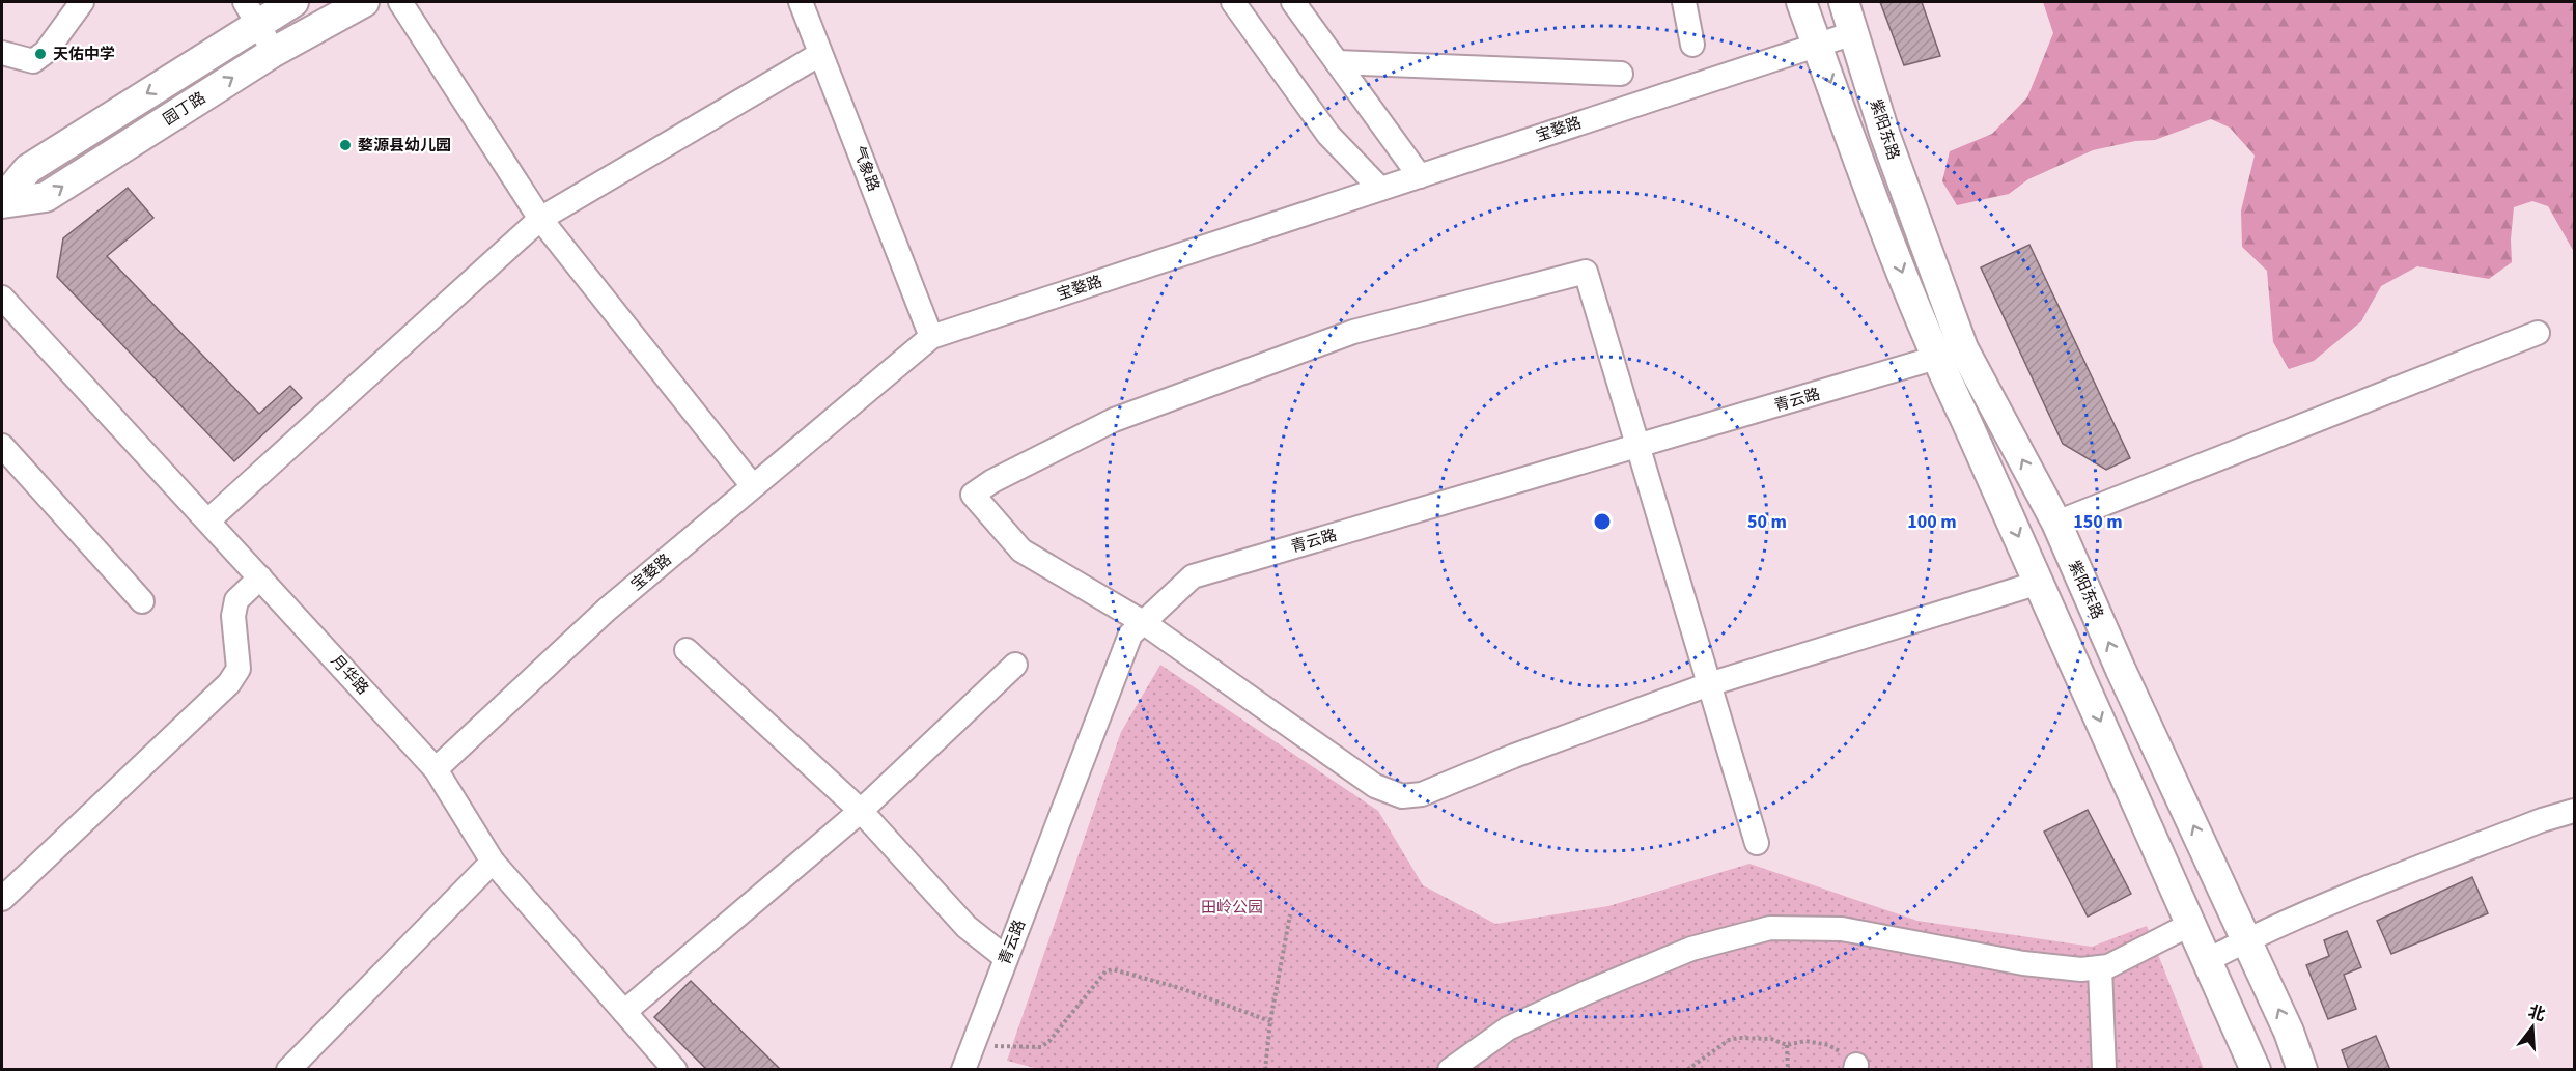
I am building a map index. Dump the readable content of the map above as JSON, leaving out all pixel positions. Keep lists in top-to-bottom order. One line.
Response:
{"streets":{"main road":["园丁路","紫阳东路"],"street":["宝婺路","气象路","青云路","月华路"]},"crossings":[["宝婺路","紫阳东路"],["宝婺路","气象路"],["宝婺路","月华路"],["紫阳东路","青云路"]],"parks":["田岭公园"],"places":["天佑中学","婺源县幼儿园"],"north":"top","rings":["50 m","100 m","150 m"]}
